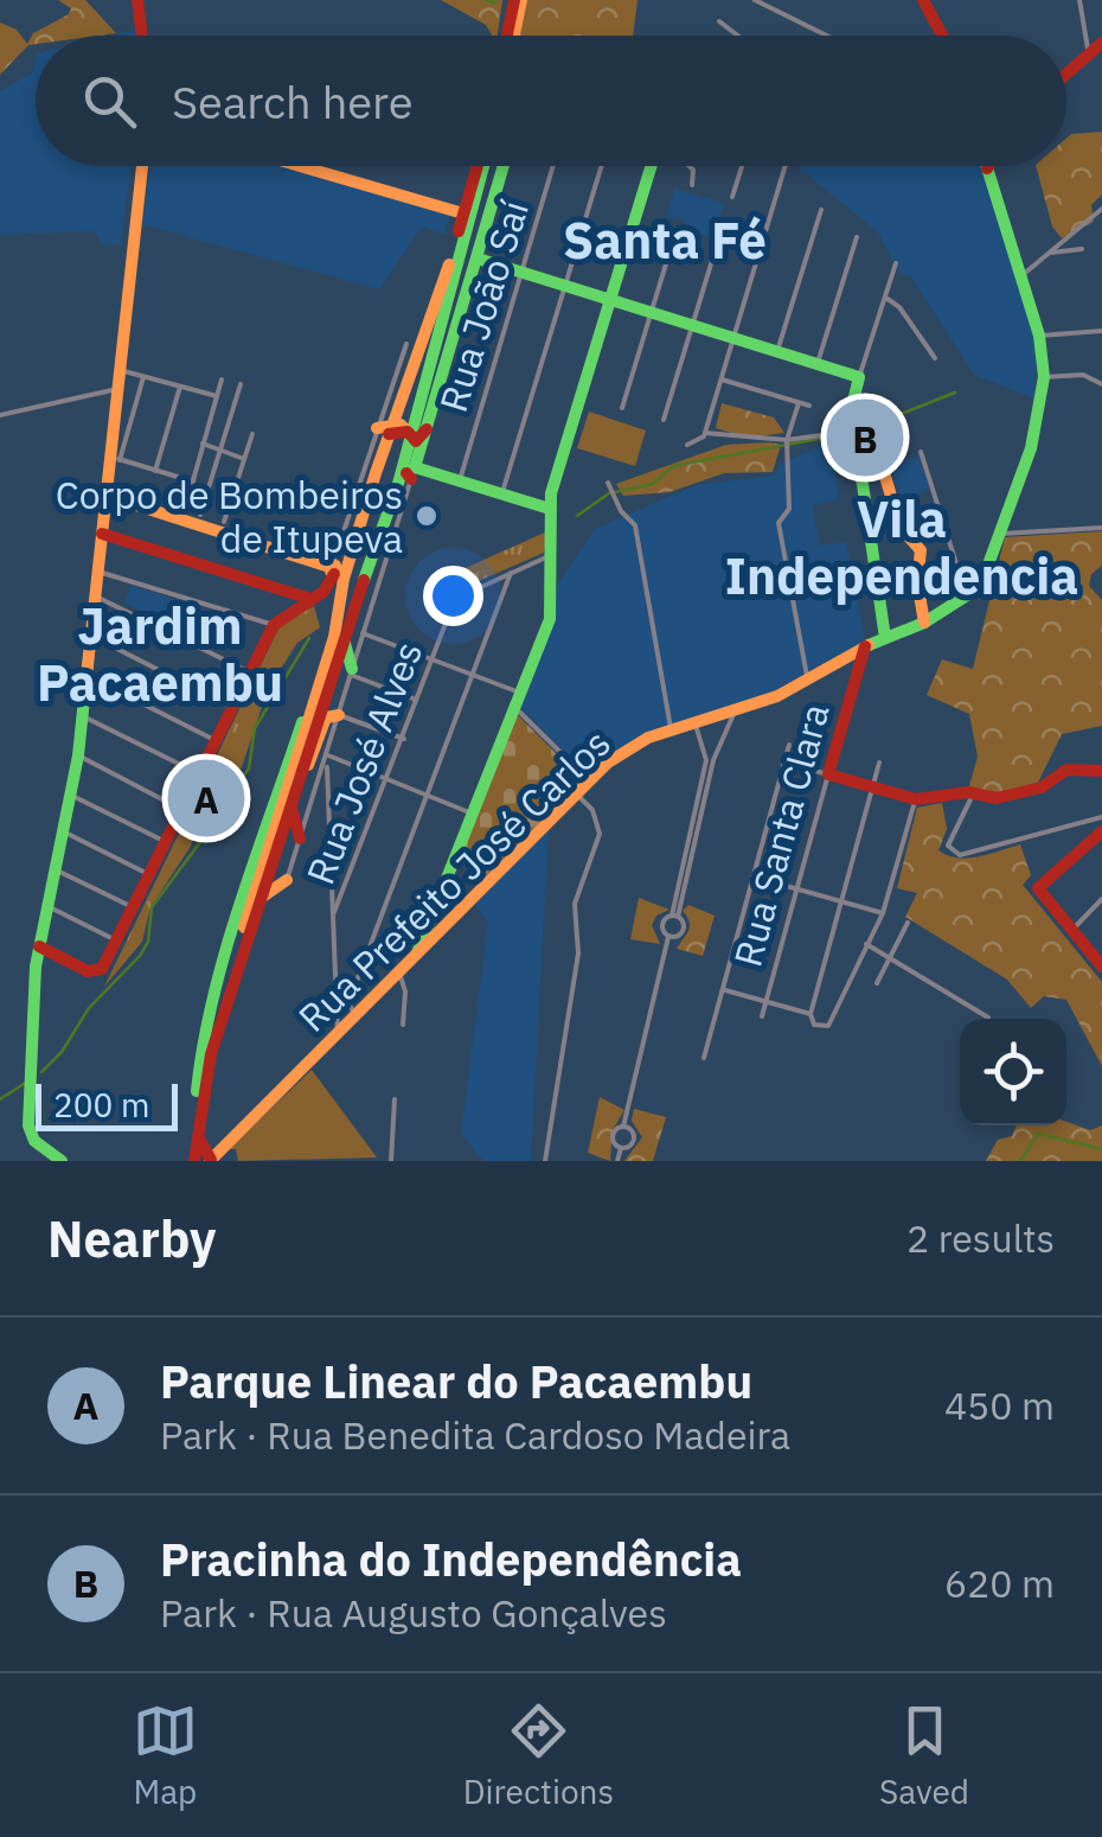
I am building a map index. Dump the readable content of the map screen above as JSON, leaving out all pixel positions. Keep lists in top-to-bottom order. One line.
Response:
{"streets":{"main road":["Rua Santa Clara","Rua Prefeito José Carlos"],"street":["Rua João Saí","Rua José Alves"]},"crossings":[["Rua Santa Clara","Rua Prefeito José Carlos"]],"districts":["Santa Fé","Vila Independencia","Jardim Pacaembu"],"places":["Corpo de Bombeiros de Itupeva"],"scale_bar":"200 m","page":{"search":"Search here","pins":["B","A"],"scale":"200 m","heading":["Nearby","2 results"],"list":[{"mark":"A","name":"Parque Linear do Pacaembu","note":"Park · Rua Benedita Cardoso Madeira","value":"450 m"},{"mark":"B","name":"Pracinha do Independência","note":"Park · Rua Augusto Gonçalves","value":"620 m"}],"nav":["Map","Directions","Saved"]}}
